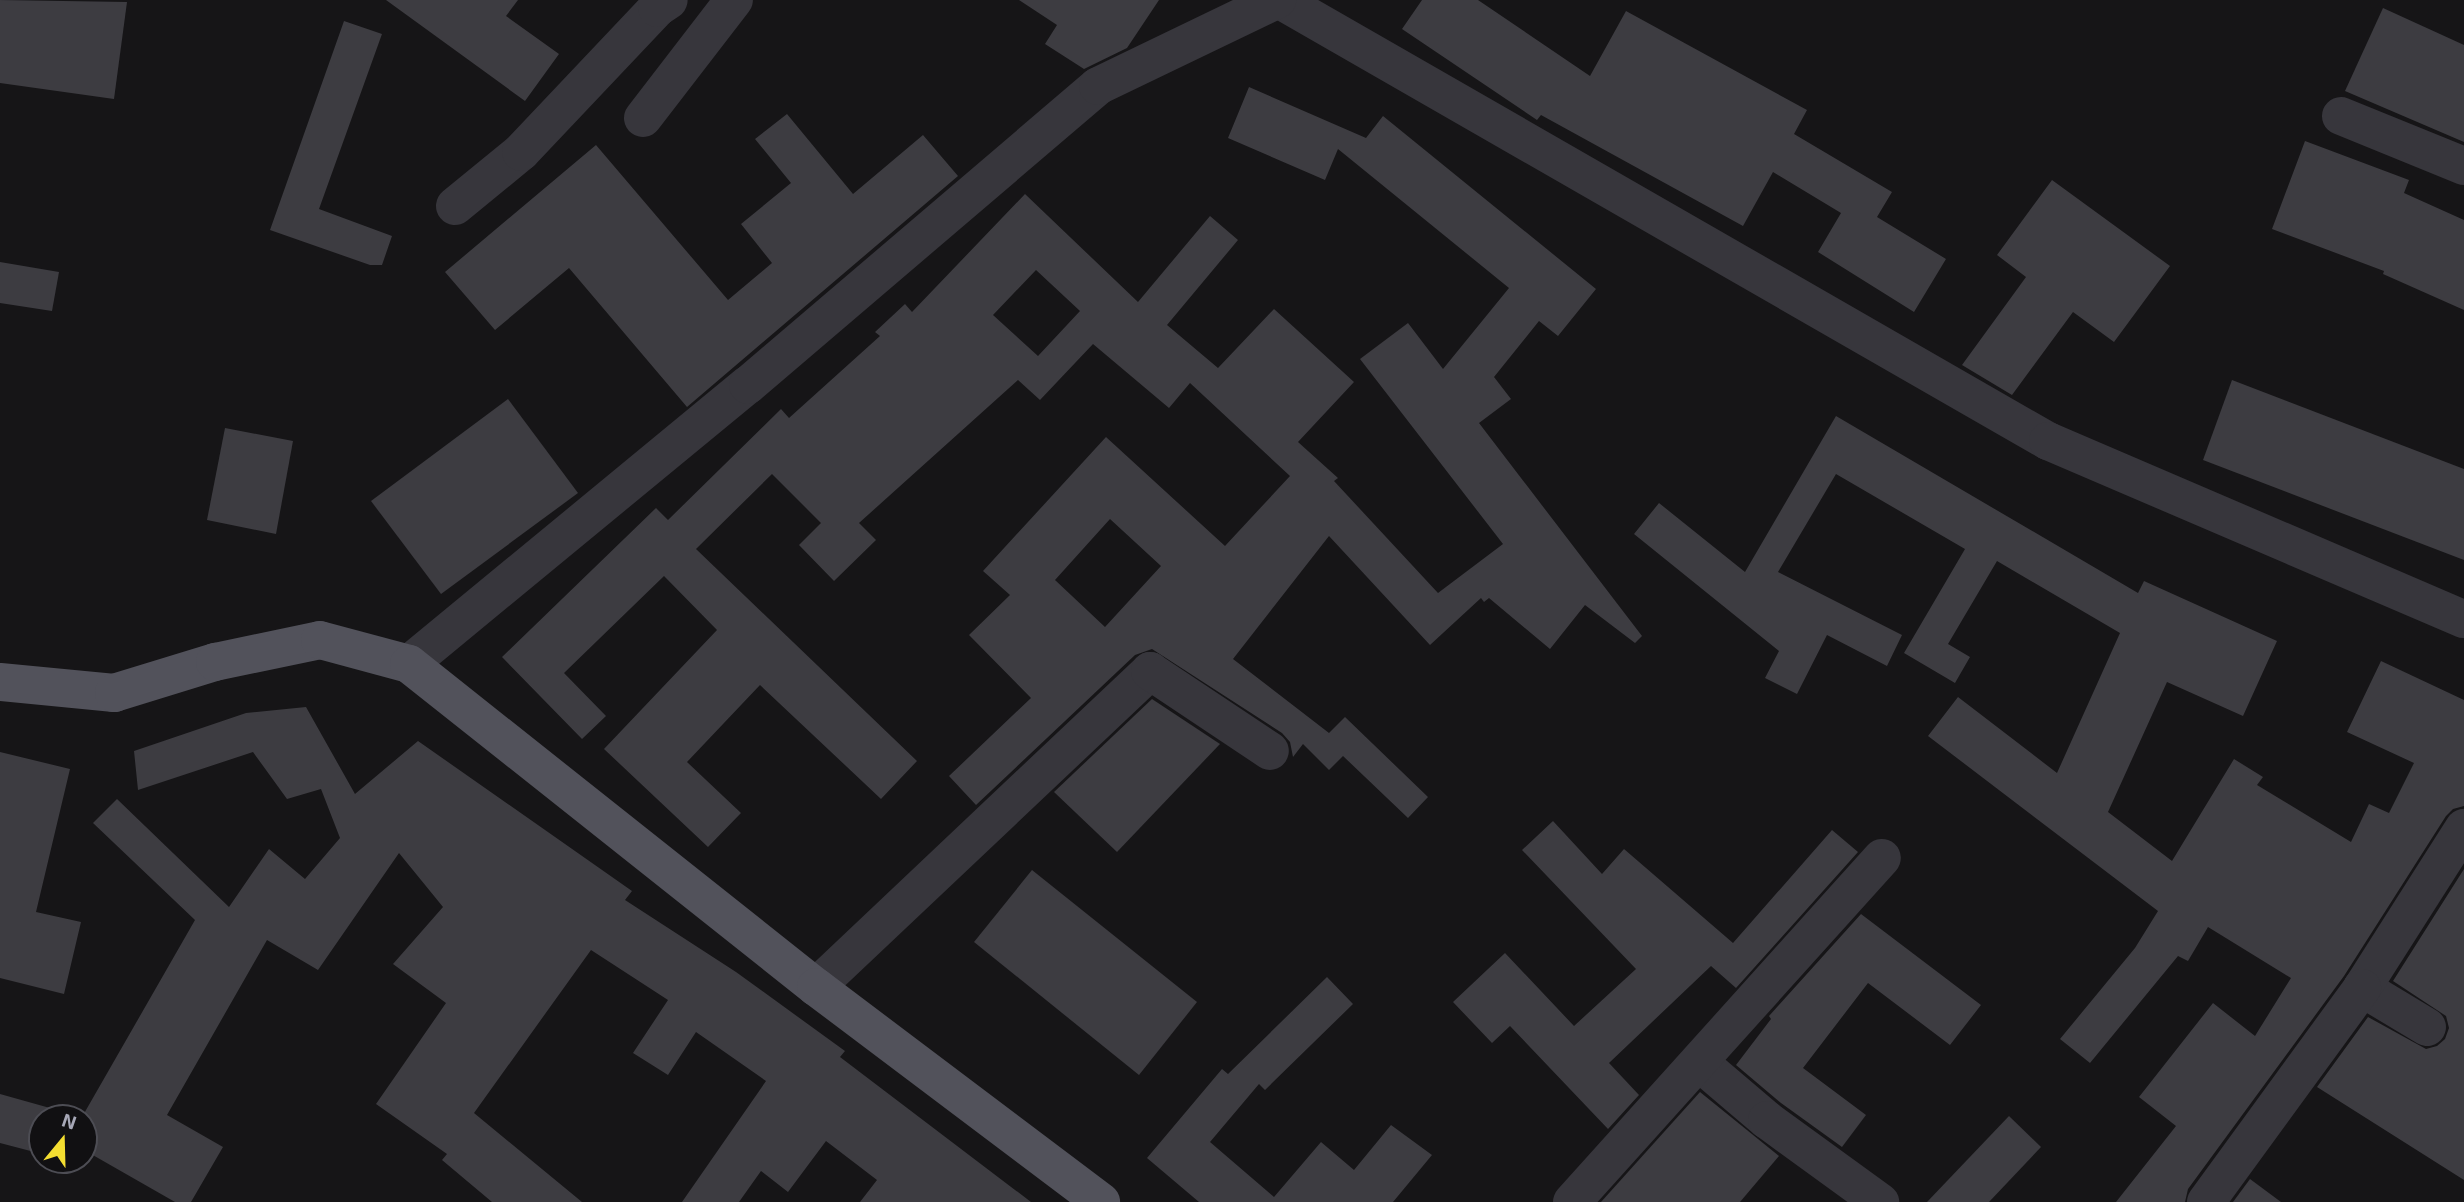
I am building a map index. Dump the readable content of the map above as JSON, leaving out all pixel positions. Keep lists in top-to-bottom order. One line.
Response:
{"north":"top"}
